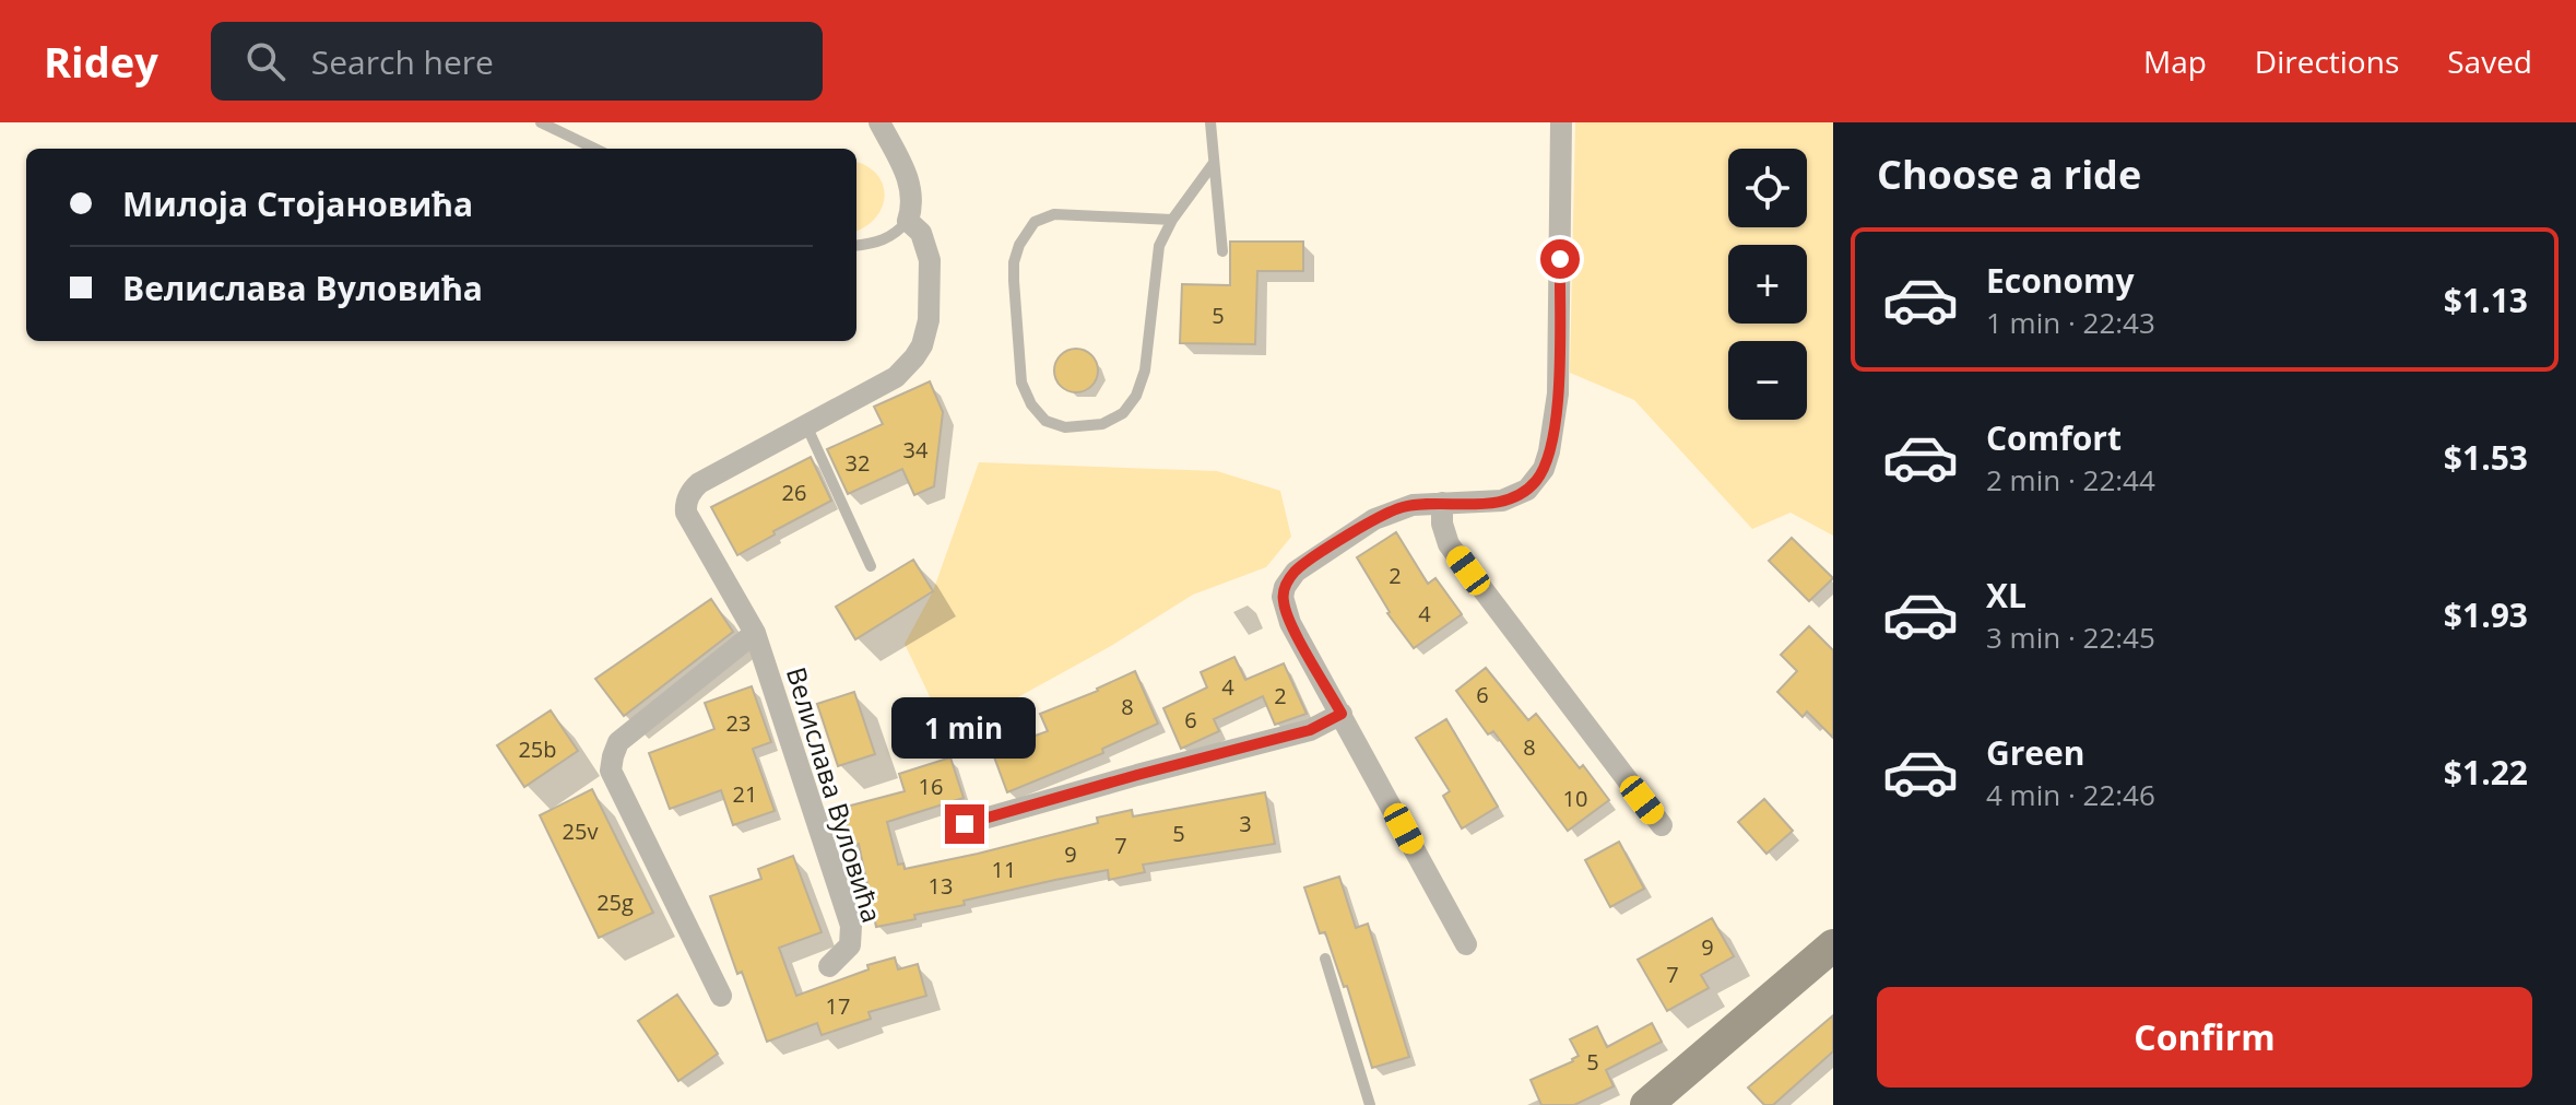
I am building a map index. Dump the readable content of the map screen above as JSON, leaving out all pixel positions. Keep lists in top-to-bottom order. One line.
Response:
{"streets":{"street":["Велислава Вуловића"]},"house_numbers":["5","34","32","26","2","4","4","6","2","8","6","23","8","25b","16","21","10","3","25v","5","7","9","11","13","25g","9","7","17","5"],"page":{"header":"Ridey","search":"Search here","nav":["Map","Directions","Saved"],"heading":"Choose a ride","map_buttons":["+","−"],"banner":["Милоја Стојановића","Велислава Вуловића"],"list":[{"name":"Economy","note":"1 min · 22:43","value":"$1.13"},{"name":"Comfort","note":"2 min · 22:44","value":"$1.53"},{"name":"XL","note":"3 min · 22:45","value":"$1.93"},{"name":"Green","note":"4 min · 22:46","value":"$1.22"}],"bubble":"1 min","buttons":"Confirm"}}
